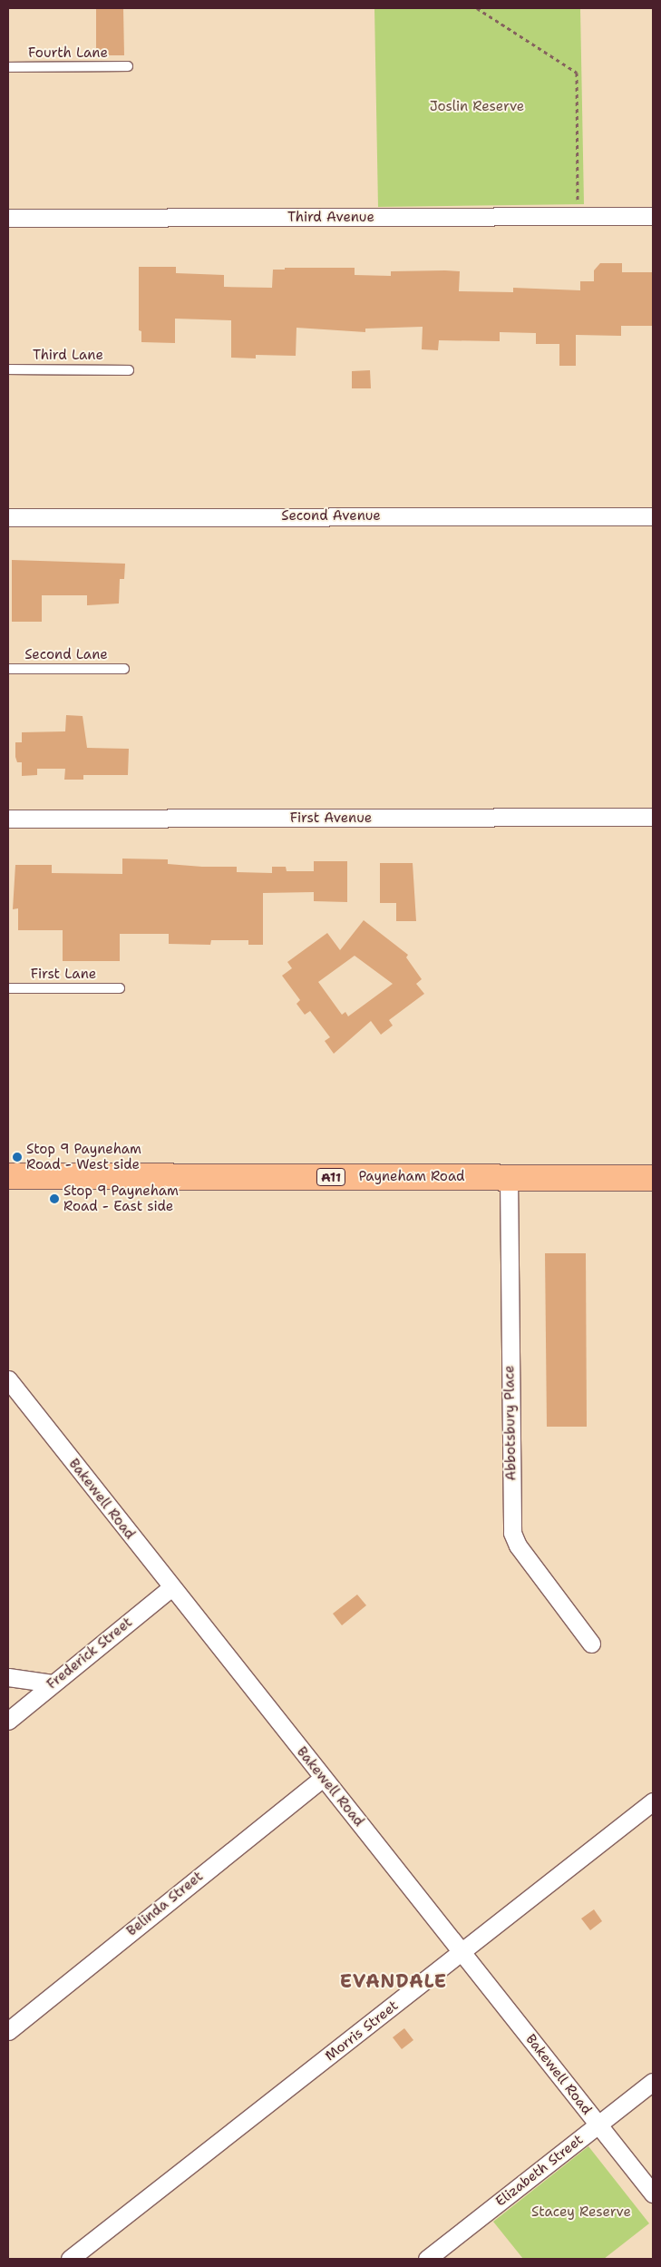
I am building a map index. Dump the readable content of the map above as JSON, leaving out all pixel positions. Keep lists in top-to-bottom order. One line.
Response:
{"streets":{"main road":["A11","Payneham Road"],"street":["Third Avenue","Second Avenue","First Avenue","Abbotsbury Place","Bakewell Road","Frederick Street","Belinda Street","Morris Street","Elizabeth Street"],"lane":["Fourth Lane","Third Lane","Second Lane","First Lane"]},"crossings":[["Payneham Road","Abbotsbury Place"],["Bakewell Road","Frederick Street"],["Bakewell Road","Belinda Street"],["Bakewell Road","Morris Street"],["Bakewell Road","Elizabeth Street"]],"districts":["EVANDALE"],"parks":["Joslin Reserve","Stacey Reserve"],"places":["Stop 9 Payneham Road - West side","Stop 9 Payneham Road - East side"]}
